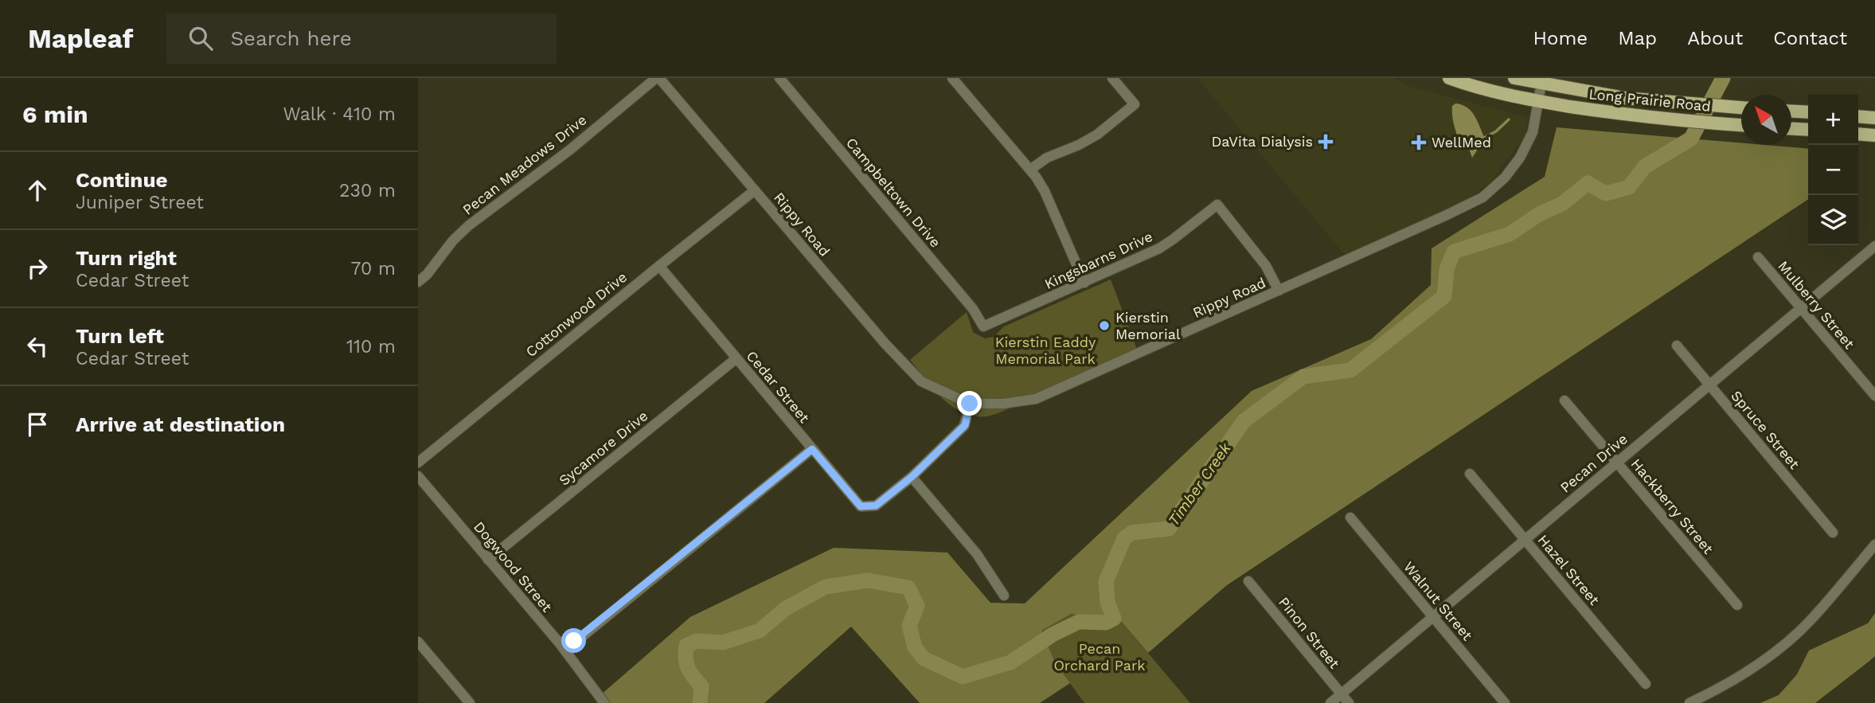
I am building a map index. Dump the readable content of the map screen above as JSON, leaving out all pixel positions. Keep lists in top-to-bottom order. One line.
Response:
{"streets":{"main road":["Long Prairie Road"],"street":["Pecan Meadows Drive","Campbeltown Drive","Rippy Road","Kingsbarns Drive","Mulberry Street","Cottonwood Drive","Cedar Street","Spruce Street","Sycamore Drive","Pecan Drive","Hackberry Street","Dogwood Street","Hazel Street","Walnut Street","Pinon Street"]},"crossings":[["Long Prairie Road","Rippy Road"],["Pecan Meadows Drive","Rippy Road"],["Campbeltown Drive","Kingsbarns Drive"],["Rippy Road","Kingsbarns Drive"],["Rippy Road","Cottonwood Drive"],["Rippy Road","Cedar Street"],["Mulberry Street","Pecan Drive"],["Cottonwood Drive","Cedar Street"],["Cedar Street","Sycamore Drive"],["Spruce Street","Pecan Drive"],["Sycamore Drive","Dogwood Street"],["Pecan Drive","Hackberry Street"],["Pecan Drive","Hazel Street"],["Pecan Drive","Walnut Street"],["Pecan Drive","Pinon Street"]],"water":["Timber Creek"],"parks":["Kierstin Eaddy Memorial Park","Pecan Orchard Park"],"places":{"health":["DaVita Dialysis","WellMed"],"other":["Kierstin Memorial"]},"north":"top left","page":{"header":"Mapleaf","search":"Search here","nav":["Home","Map","About","Contact"],"heading":["6 min","Walk · 410 m"],"map_buttons":["+","−"],"list":[["Continue","Juniper Street","230 m"],["Turn right","Cedar Street","70 m"],["Turn left","Cedar Street","110 m"],"Arrive at destination"]}}
